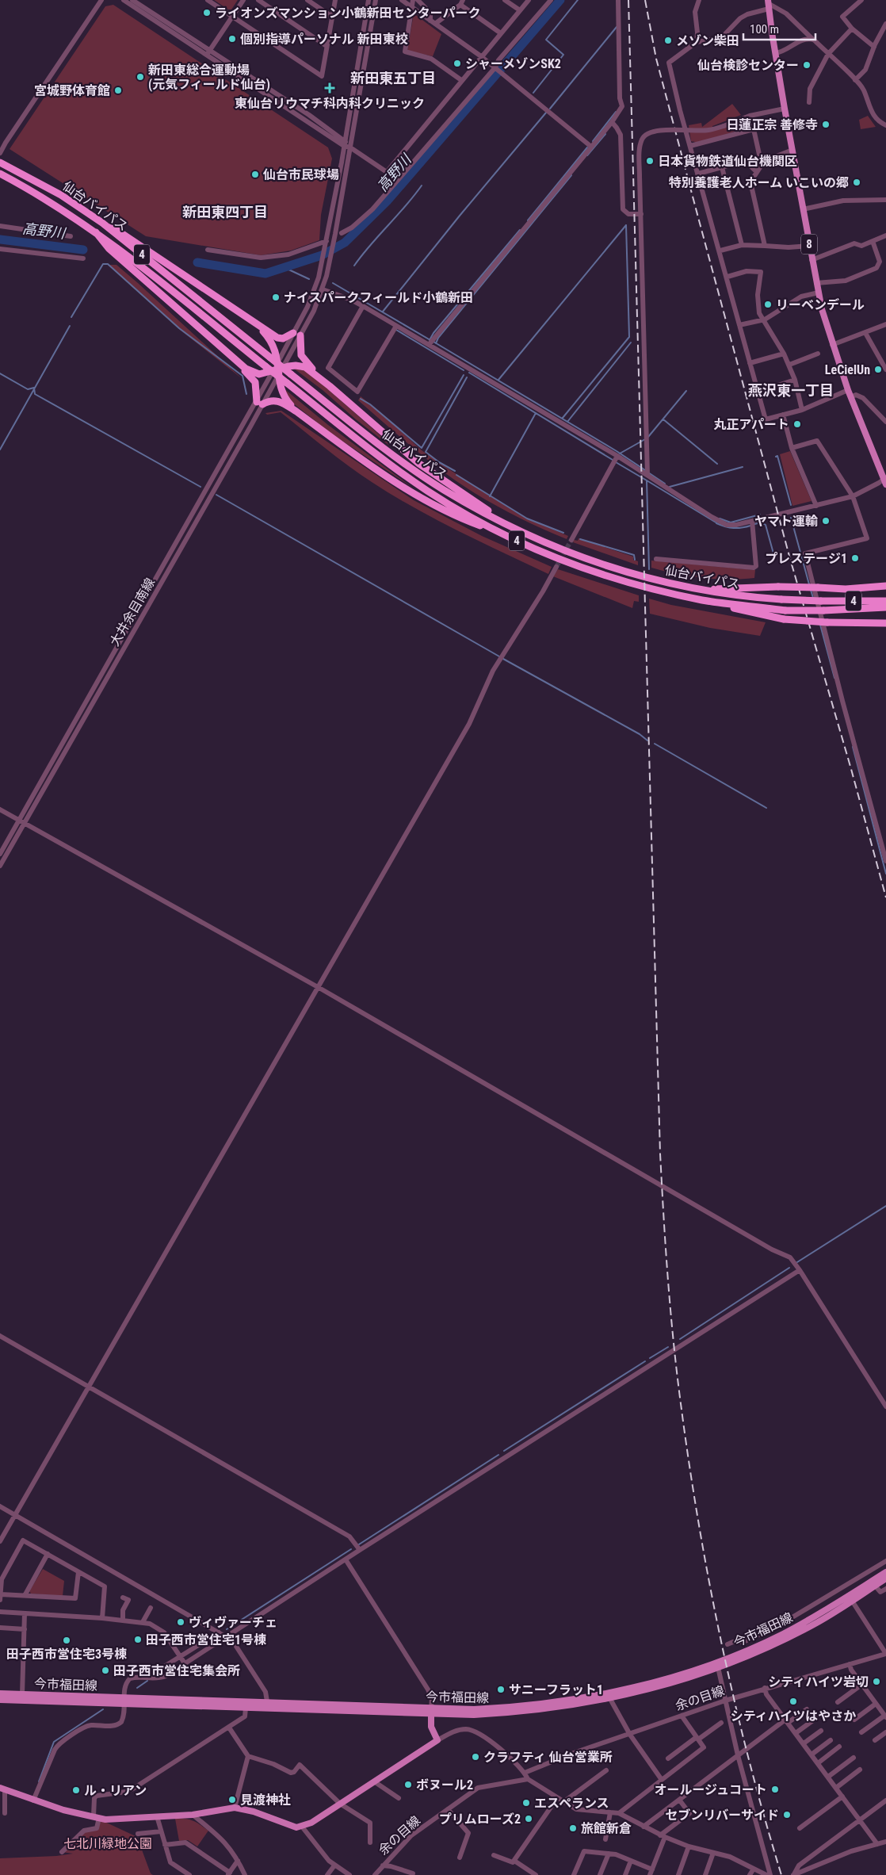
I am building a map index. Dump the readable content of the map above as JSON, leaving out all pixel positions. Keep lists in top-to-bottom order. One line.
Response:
{"streets":{"highway":["仙台バイパス","4"],"main road":["8","今市福田線"],"street":["余の目線"]},"districts":["新田東五丁目","新田東四丁目","燕沢東一丁目"],"water":["高野川"],"parks":["七北川緑地公園"],"places":{"other":["ライオンズマンション小鶴新田センターパーク","個別指導パーソナル 新田東校","メゾン柴田","シャーメゾンSK2","仙台検診センター","新田東総合運動場 (元気フィールド仙台)","宮城野体育館","日蓮正宗 善修寺","日本貨物鉄道仙台機関区","仙台市民球場","特別養護老人ホーム いこいの郷","ナイスパークフィールド小鶴新田","リーベンデール","LeCielUn","丸正アパート","ヤマト運輸","プレステージ1","ヴィヴァーチェ","田子西市営住宅1号棟","田子西市営住宅3号棟","田子西市営住宅集会所","シティハイツ岩切","サニーフラット1","シティハイツはやさか","クラフティ 仙台営業所","ボヌール2","オールージュコート","ル・リアン","見渡神社","エスペランス","セブンリバーサイド","プリムローズ2","旅館新倉"],"health":["東仙台リウマチ科内科クリニック"]},"scale_bar":"100 m"}
